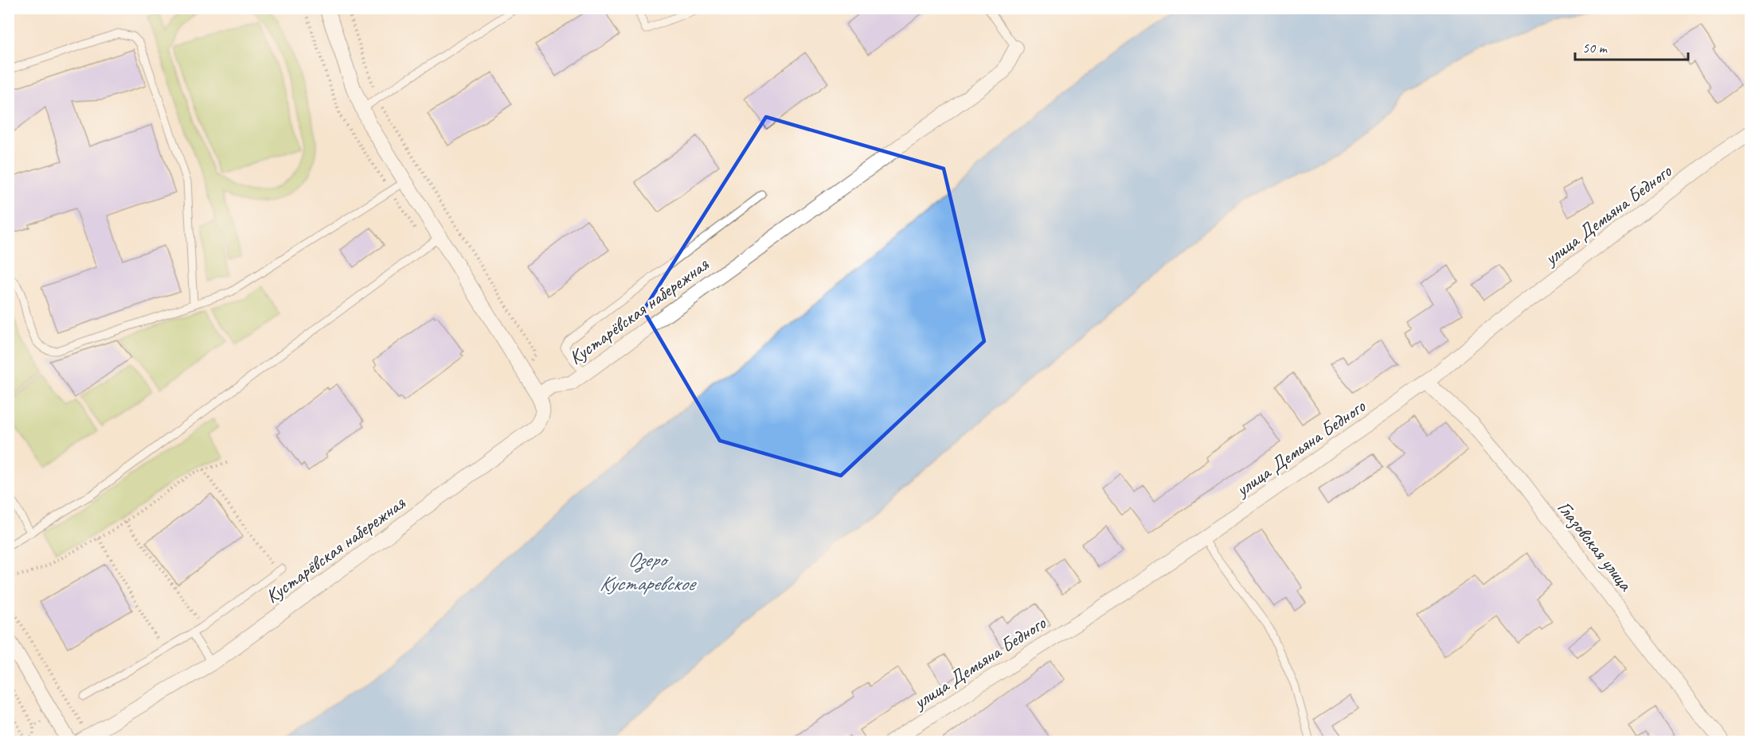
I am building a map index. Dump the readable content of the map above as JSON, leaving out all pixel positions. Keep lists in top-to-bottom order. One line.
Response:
{"streets":{"street":["улица Демьяна Бедного","Кустарёвская набережная","Глазовская улица"]},"crossings":[["улица Демьяна Бедного","Глазовская улица"]],"water":["Озеро Кустаревское"],"scale_bar":"50 m"}
